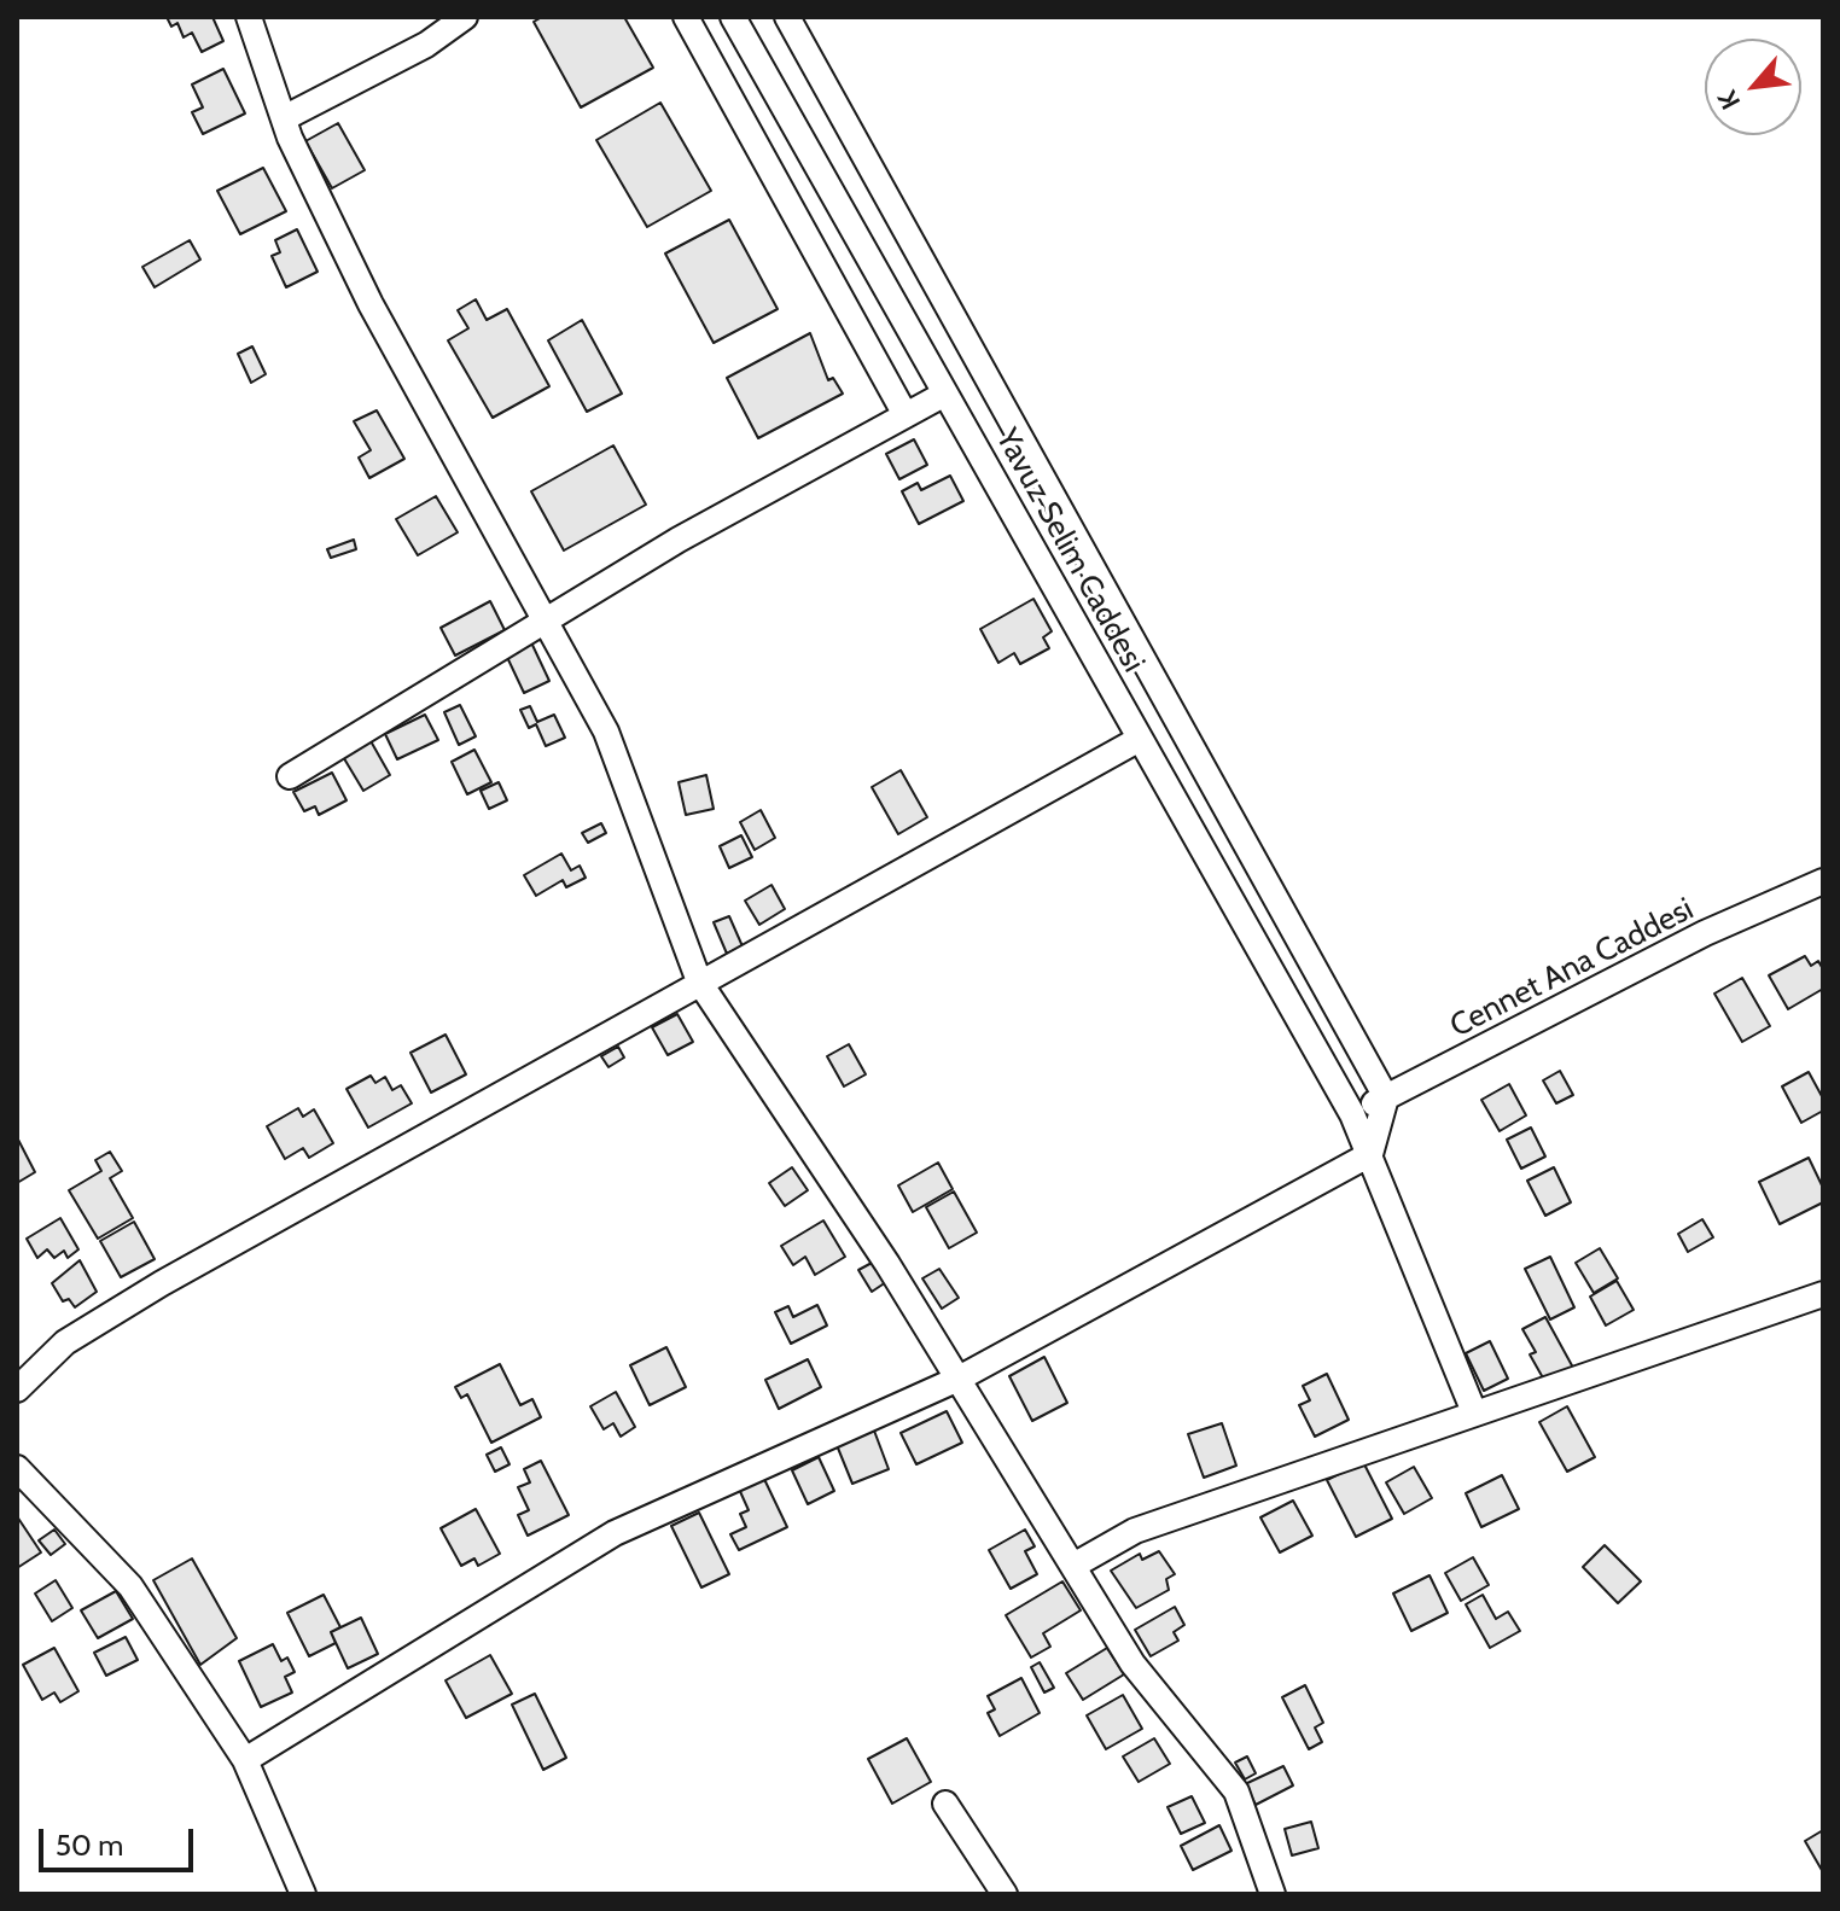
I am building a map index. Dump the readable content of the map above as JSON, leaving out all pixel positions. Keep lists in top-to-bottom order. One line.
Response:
{"streets":{"street":["Yavuz Selim Caddesi","Cennet Ana Caddesi"]},"crossings":[["Yavuz Selim Caddesi","Cennet Ana Caddesi"]],"scale_bar":"50 m","north":"bottom left"}
